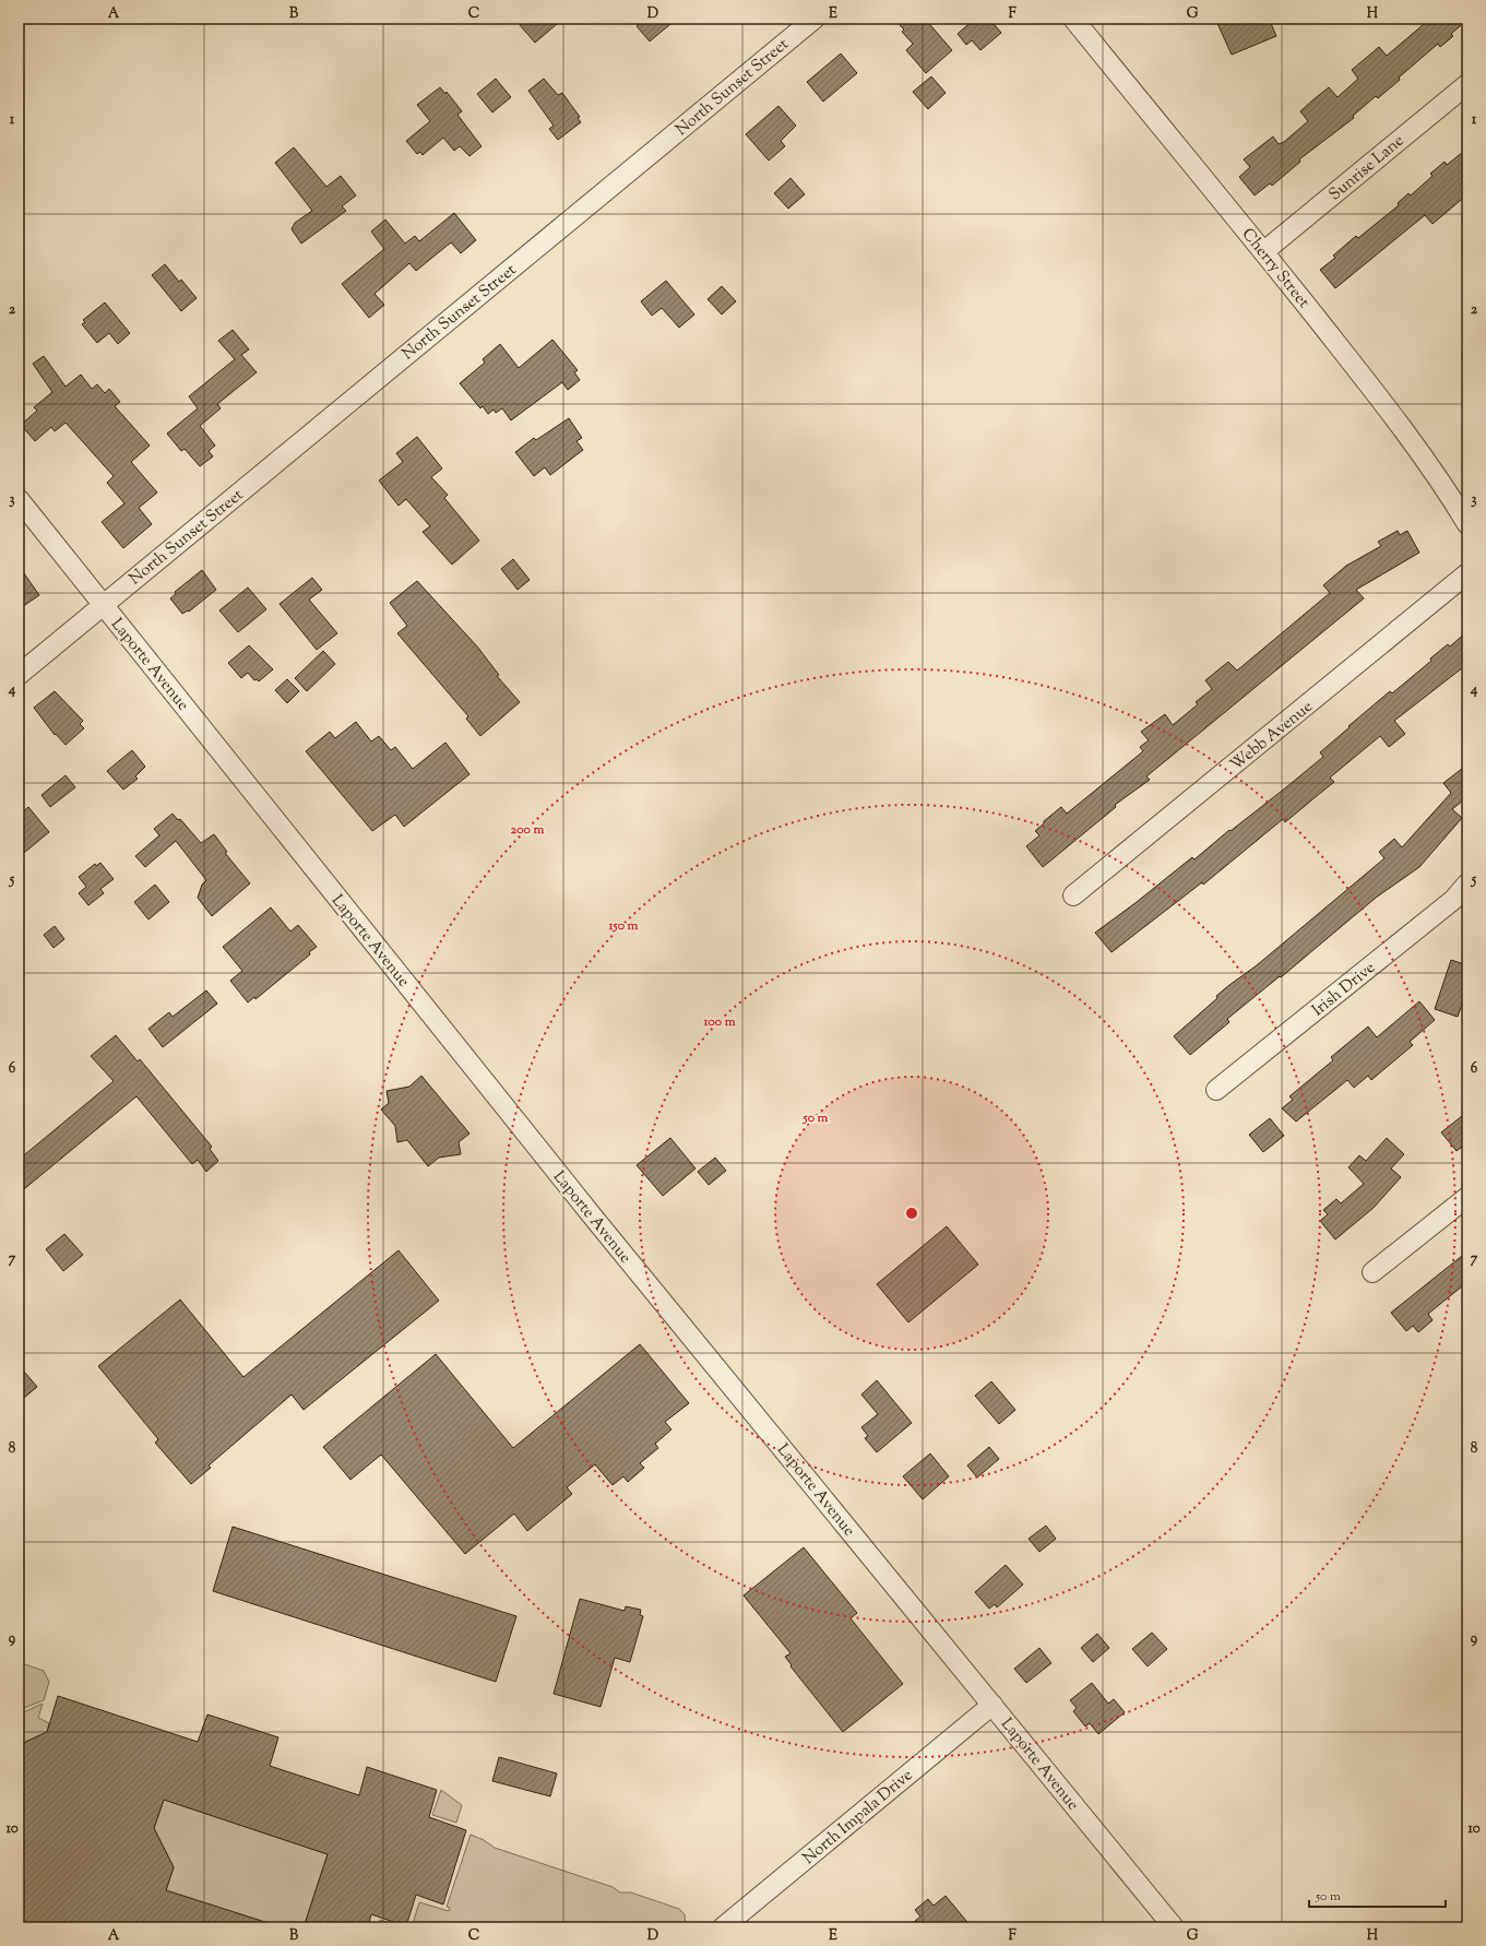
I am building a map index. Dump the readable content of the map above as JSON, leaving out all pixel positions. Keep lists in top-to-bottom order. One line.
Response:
{"streets":{"street":["North Sunset Street","Sunrise Lane","Cherry Street","Laporte Avenue","Webb Avenue","Irish Drive","North Impala Drive"]},"crossings":[["North Sunset Street","Laporte Avenue"],["Sunrise Lane","Cherry Street"],["Laporte Avenue","North Impala Drive"]],"scale_bar":"50 m","grid":{"columns":["A","B","C","D","E","F","G","H"],"rows":["1","2","3","4","5","6","7","8","9","10"]},"rings":["200 m","150 m","100 m","50 m"]}
